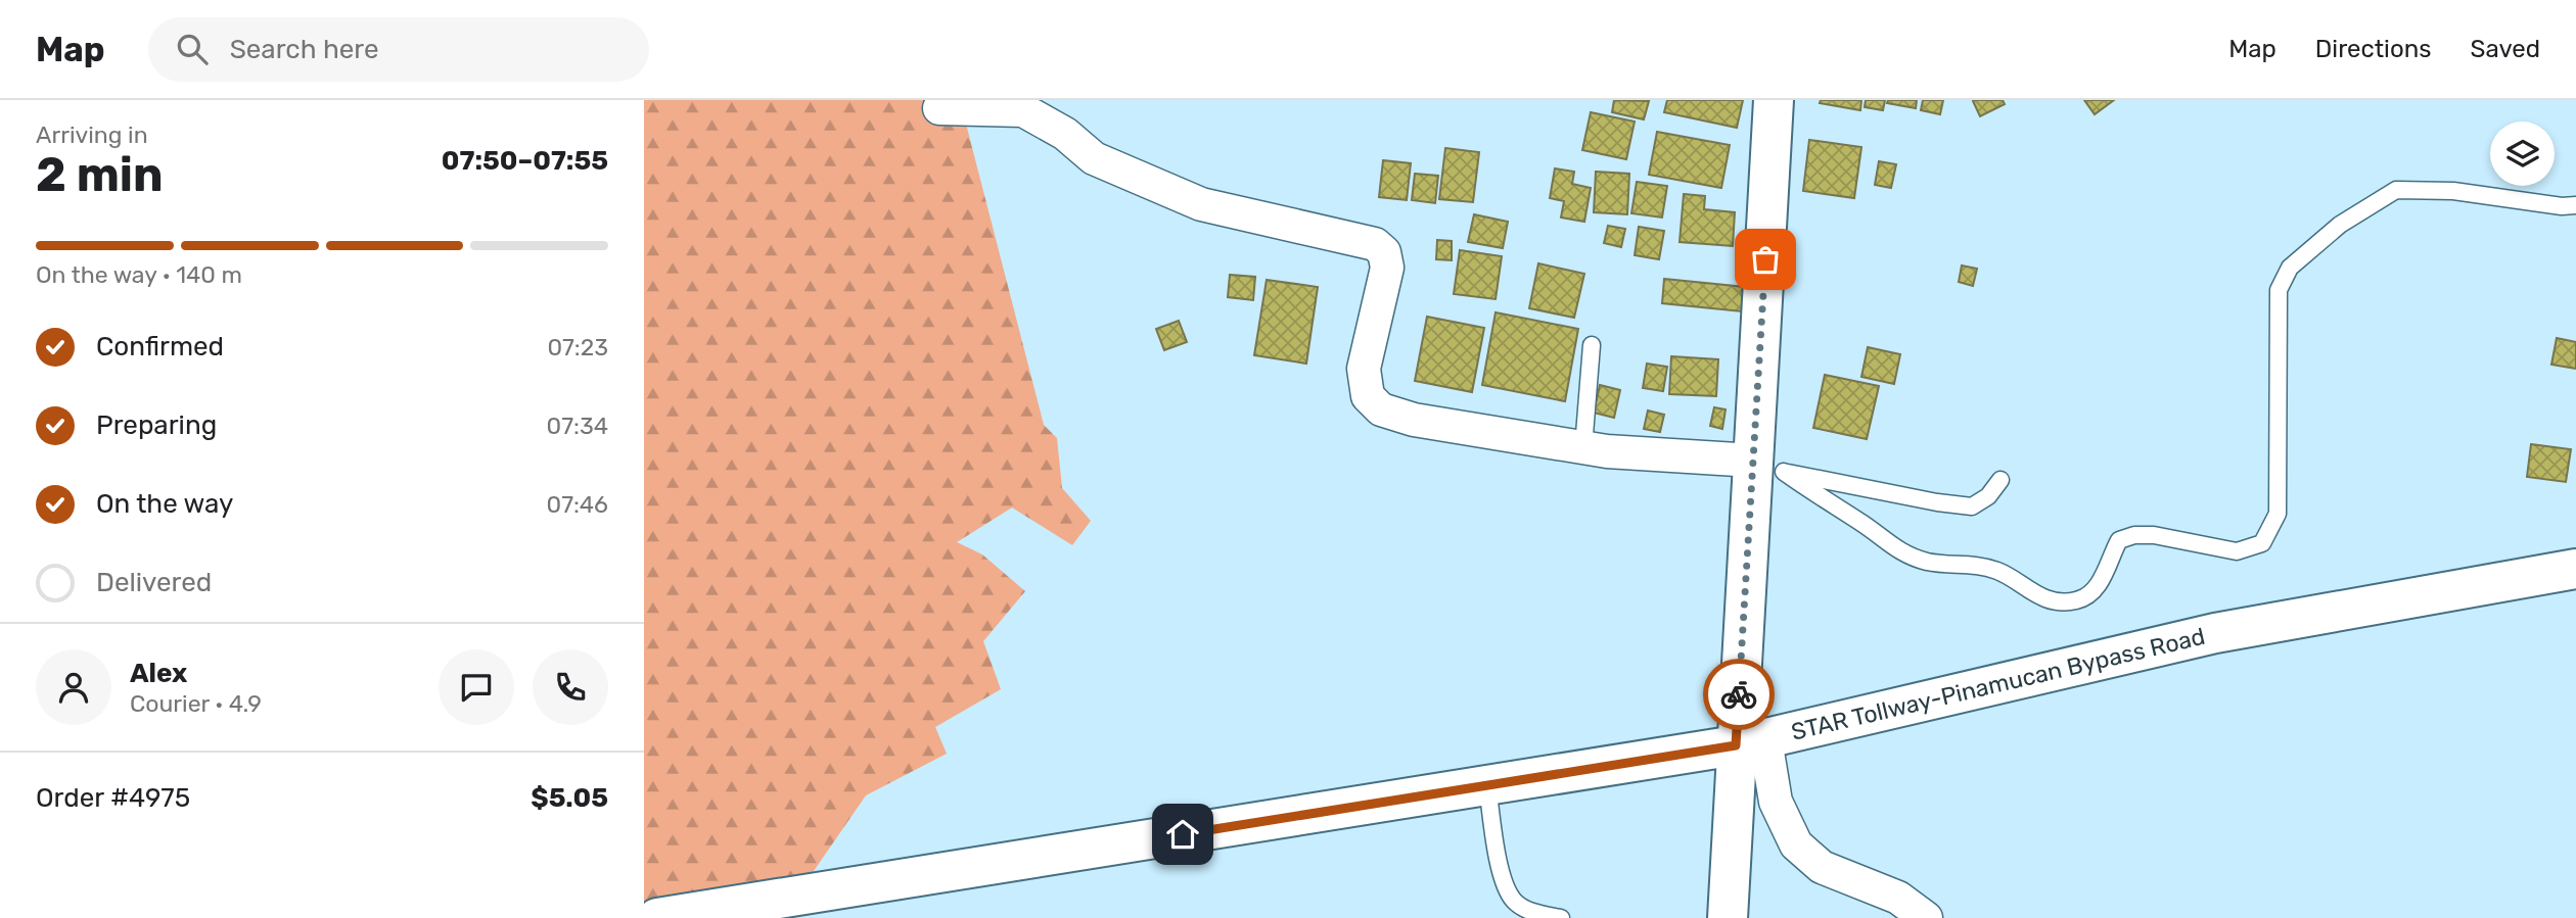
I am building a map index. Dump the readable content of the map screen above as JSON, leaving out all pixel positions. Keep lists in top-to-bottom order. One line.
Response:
{"streets":{"main road":["STAR Tollway-Pinamucan Bypass Road"]},"page":{"header":"Map","search":"Search here","nav":["Map","Directions","Saved"],"heading":["2 min","Arriving in","07:50–07:55"],"panel":["Alex","Courier · 4.9","Order #4975","$5.05"],"bar":"On the way · 140 m","list":[["Confirmed","07:23"],["Preparing","07:34"],["On the way","07:46"],"Delivered"]}}
